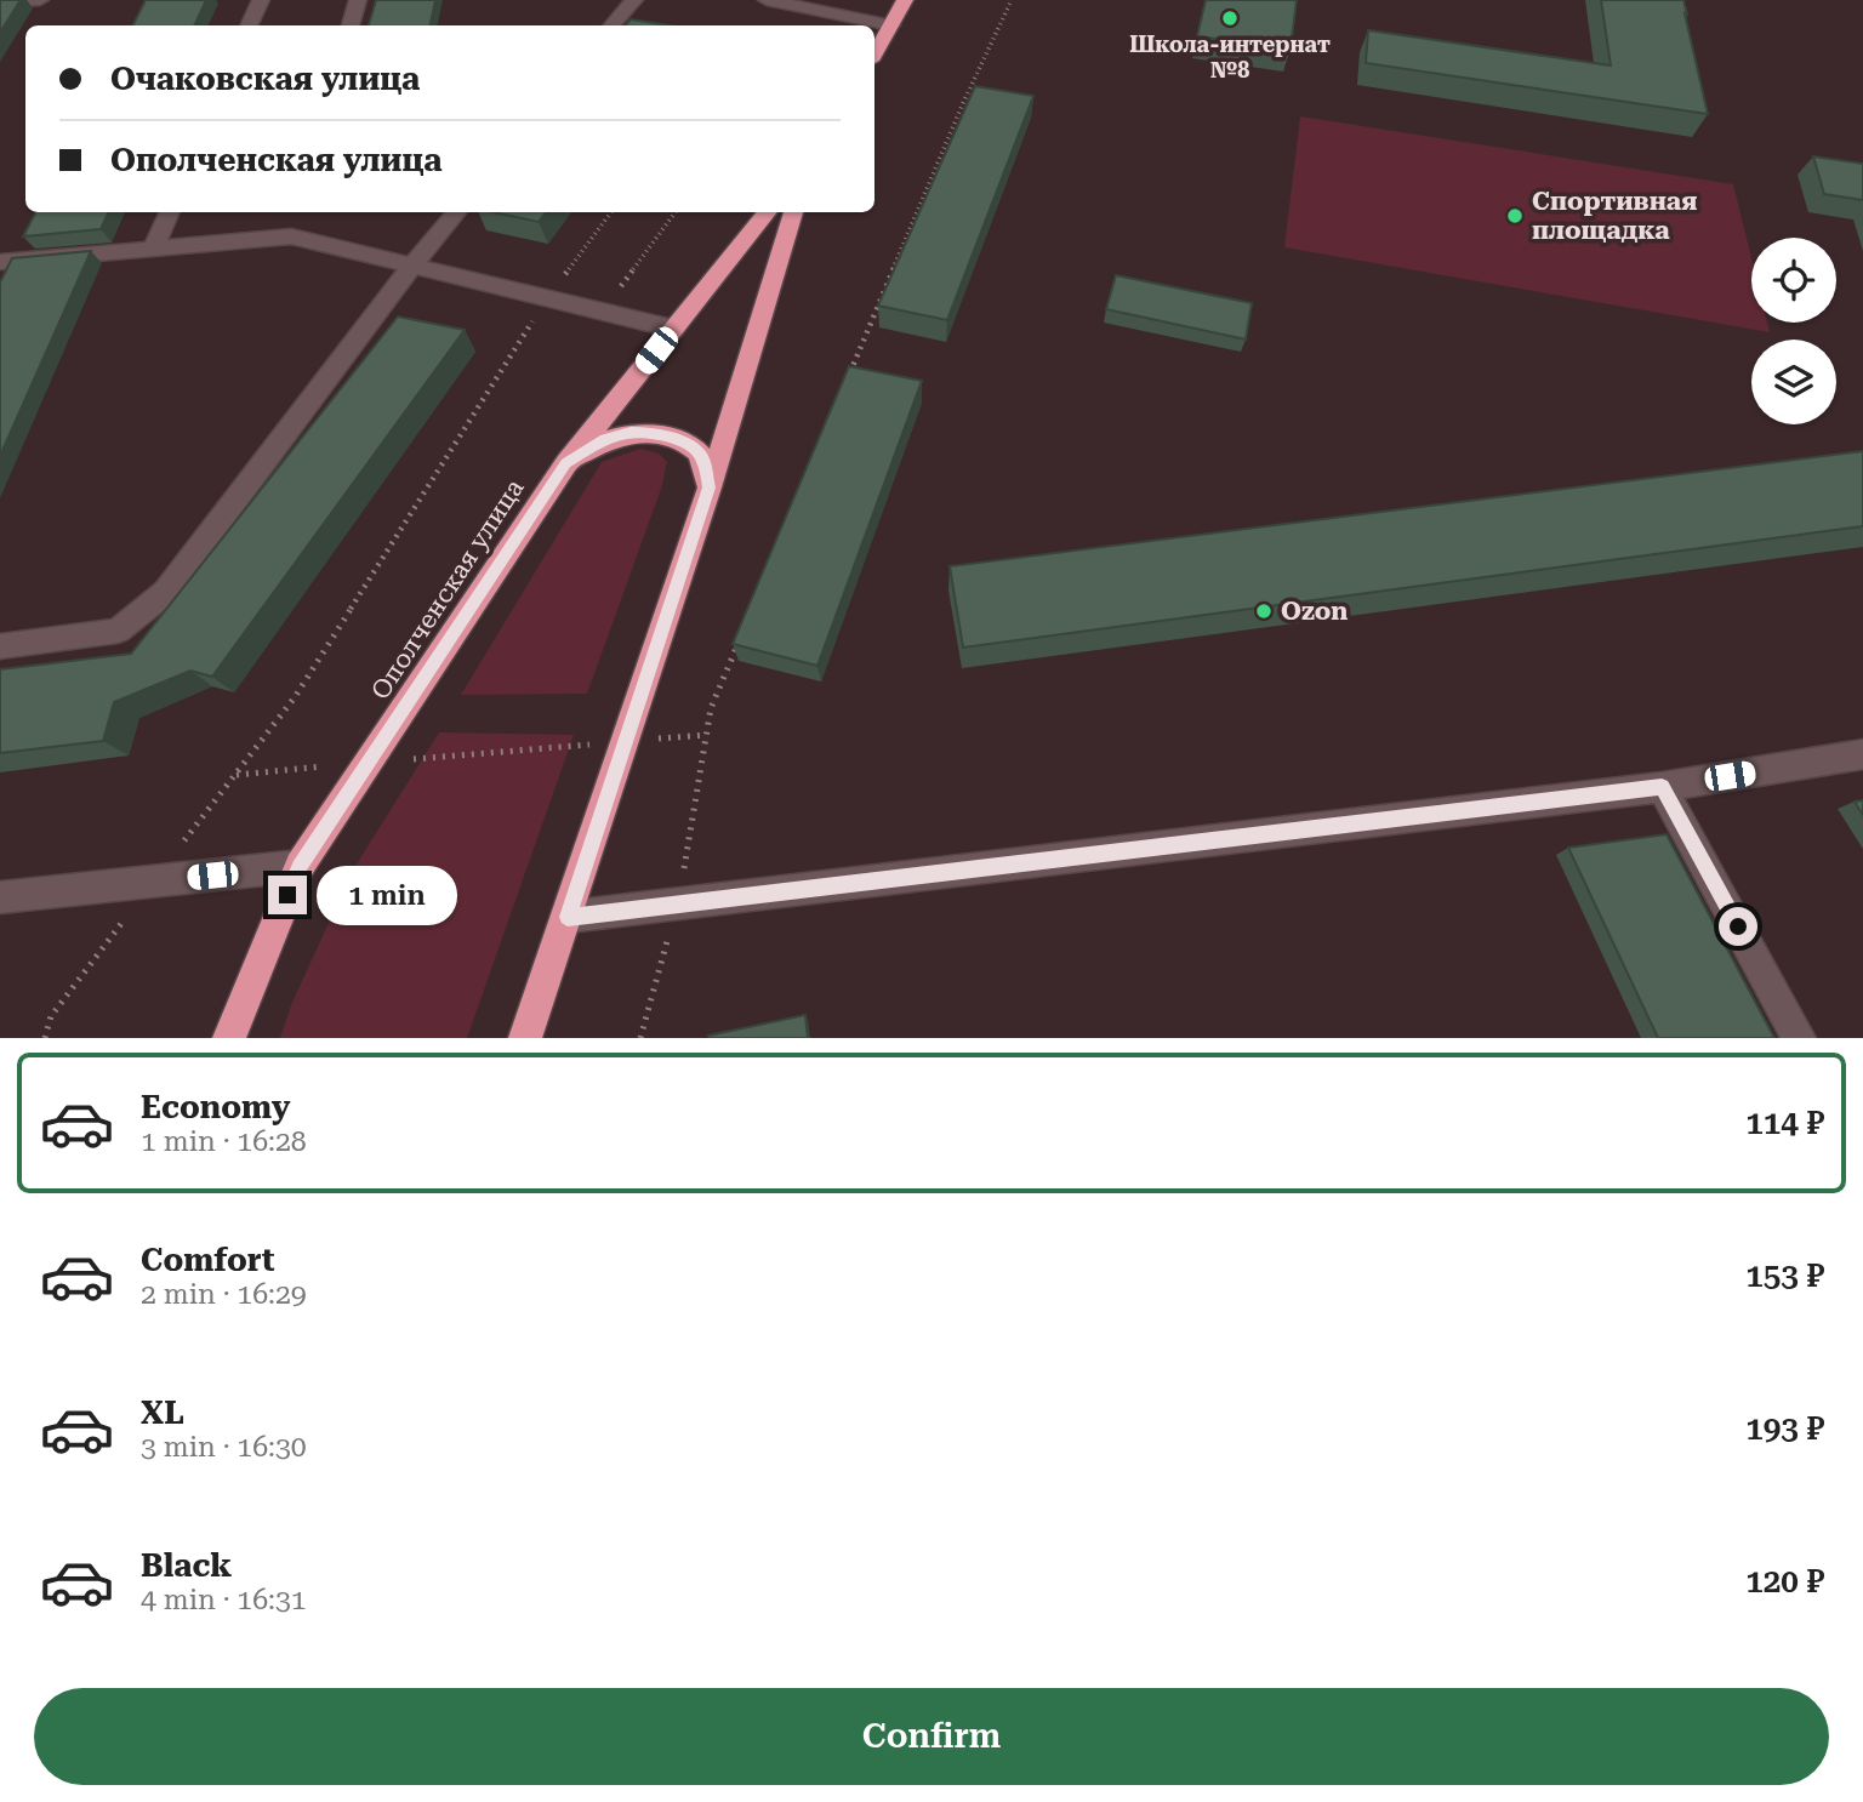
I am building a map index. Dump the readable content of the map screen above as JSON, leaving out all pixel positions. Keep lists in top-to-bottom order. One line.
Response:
{"streets":{"highway":["Ополченская улица"]},"places":["Школа-интернат №8","Спортивная площадка","Ozon"],"page":{"banner":["Очаковская улица","Ополченская улица"],"bubble":"1 min","list":[{"name":"Economy","note":"1 min · 16:28","value":"114 ₽"},{"name":"Comfort","note":"2 min · 16:29","value":"153 ₽"},{"name":"XL","note":"3 min · 16:30","value":"193 ₽"},{"name":"Black","note":"4 min · 16:31","value":"120 ₽"}],"buttons":"Confirm"}}
